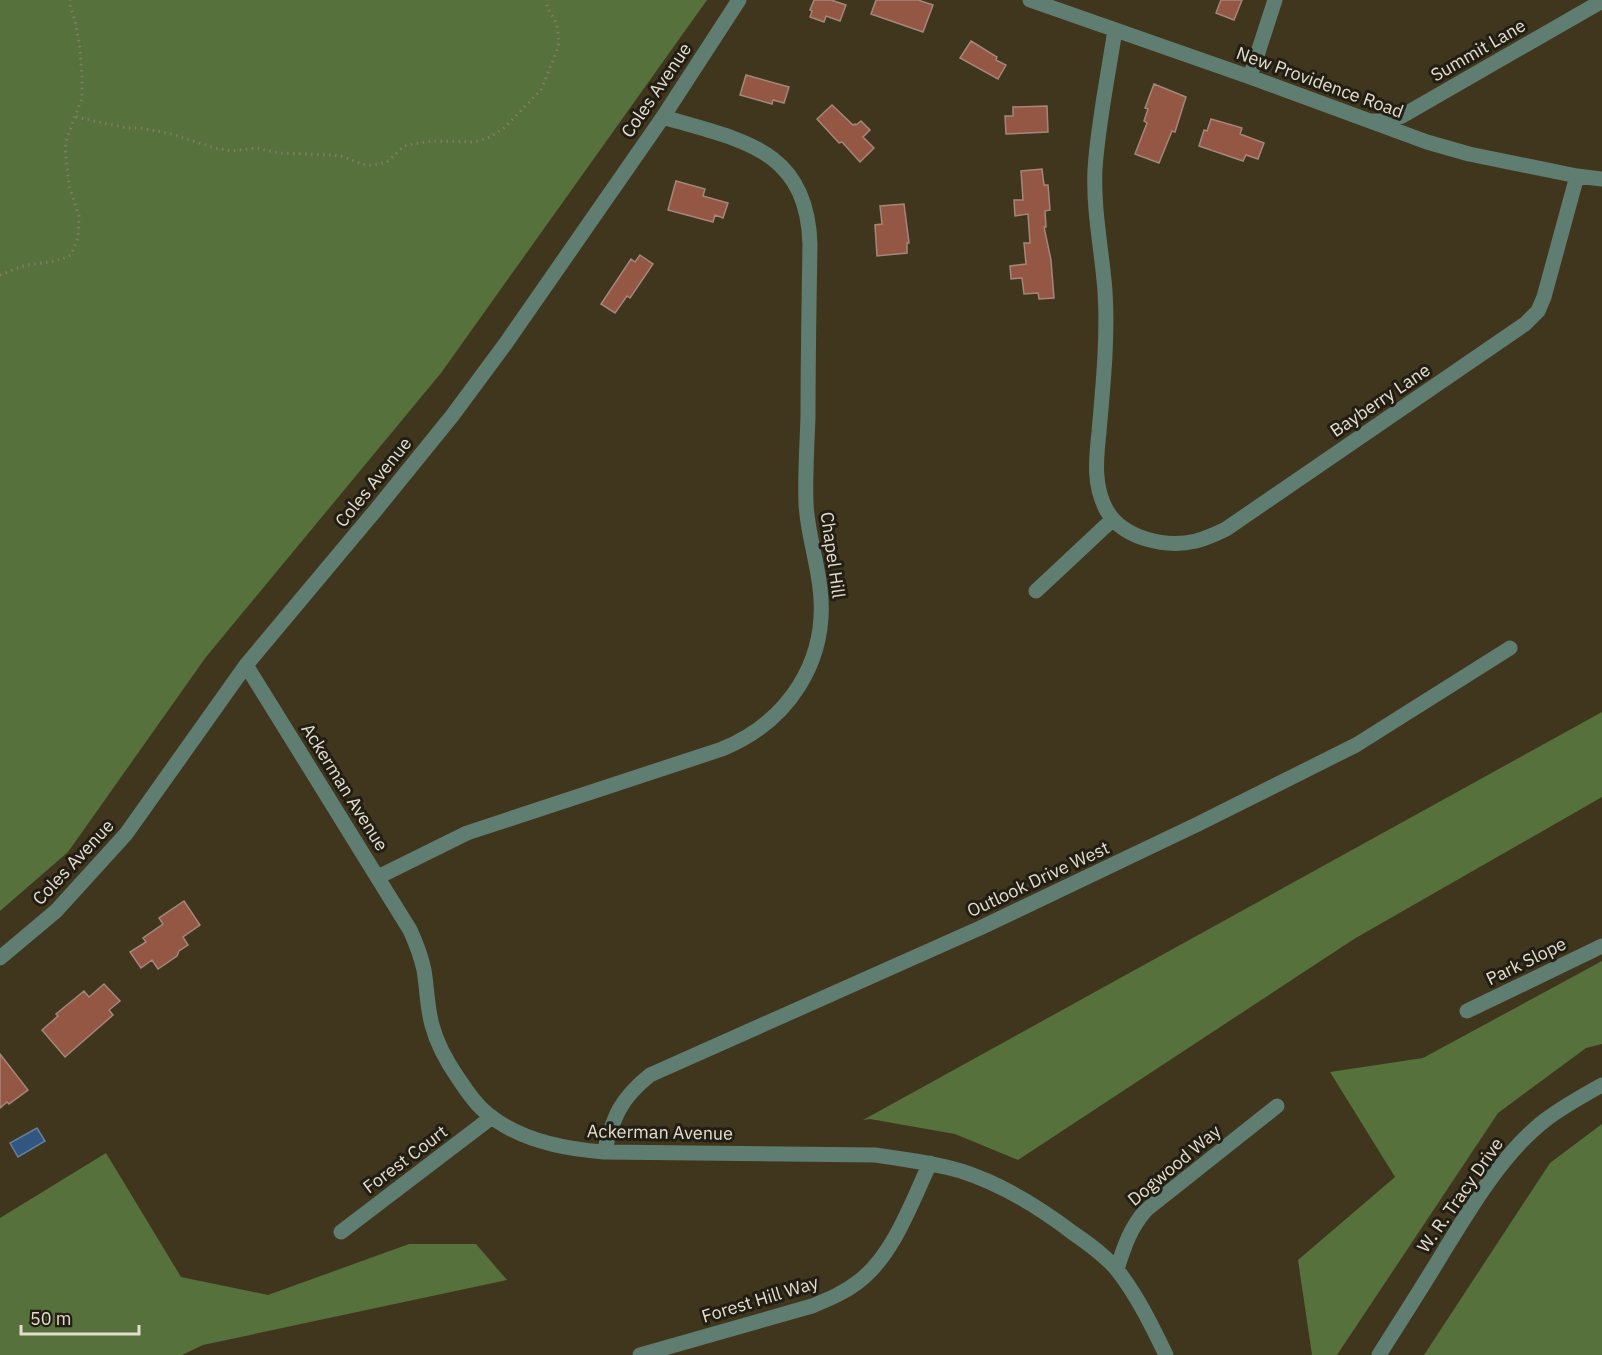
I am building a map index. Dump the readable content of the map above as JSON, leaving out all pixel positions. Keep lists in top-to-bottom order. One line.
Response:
{"streets":{"street":["Summit Lane","New Providence Road","Coles Avenue","Bayberry Lane","Chapel Hill","Ackerman Avenue","Outlook Drive West","Park Slope","Forest Court","Dogwood Way","W. R. Tracy Drive","Forest Hill Way"]},"crossings":[["Summit Lane","New Providence Road"],["New Providence Road","Bayberry Lane"],["Coles Avenue","Chapel Hill"],["Coles Avenue","Ackerman Avenue"],["Chapel Hill","Ackerman Avenue"],["Ackerman Avenue","Outlook Drive West"],["Ackerman Avenue","Forest Court"],["Ackerman Avenue","Dogwood Way"],["Ackerman Avenue","Forest Hill Way"]],"scale_bar":"50 m"}
